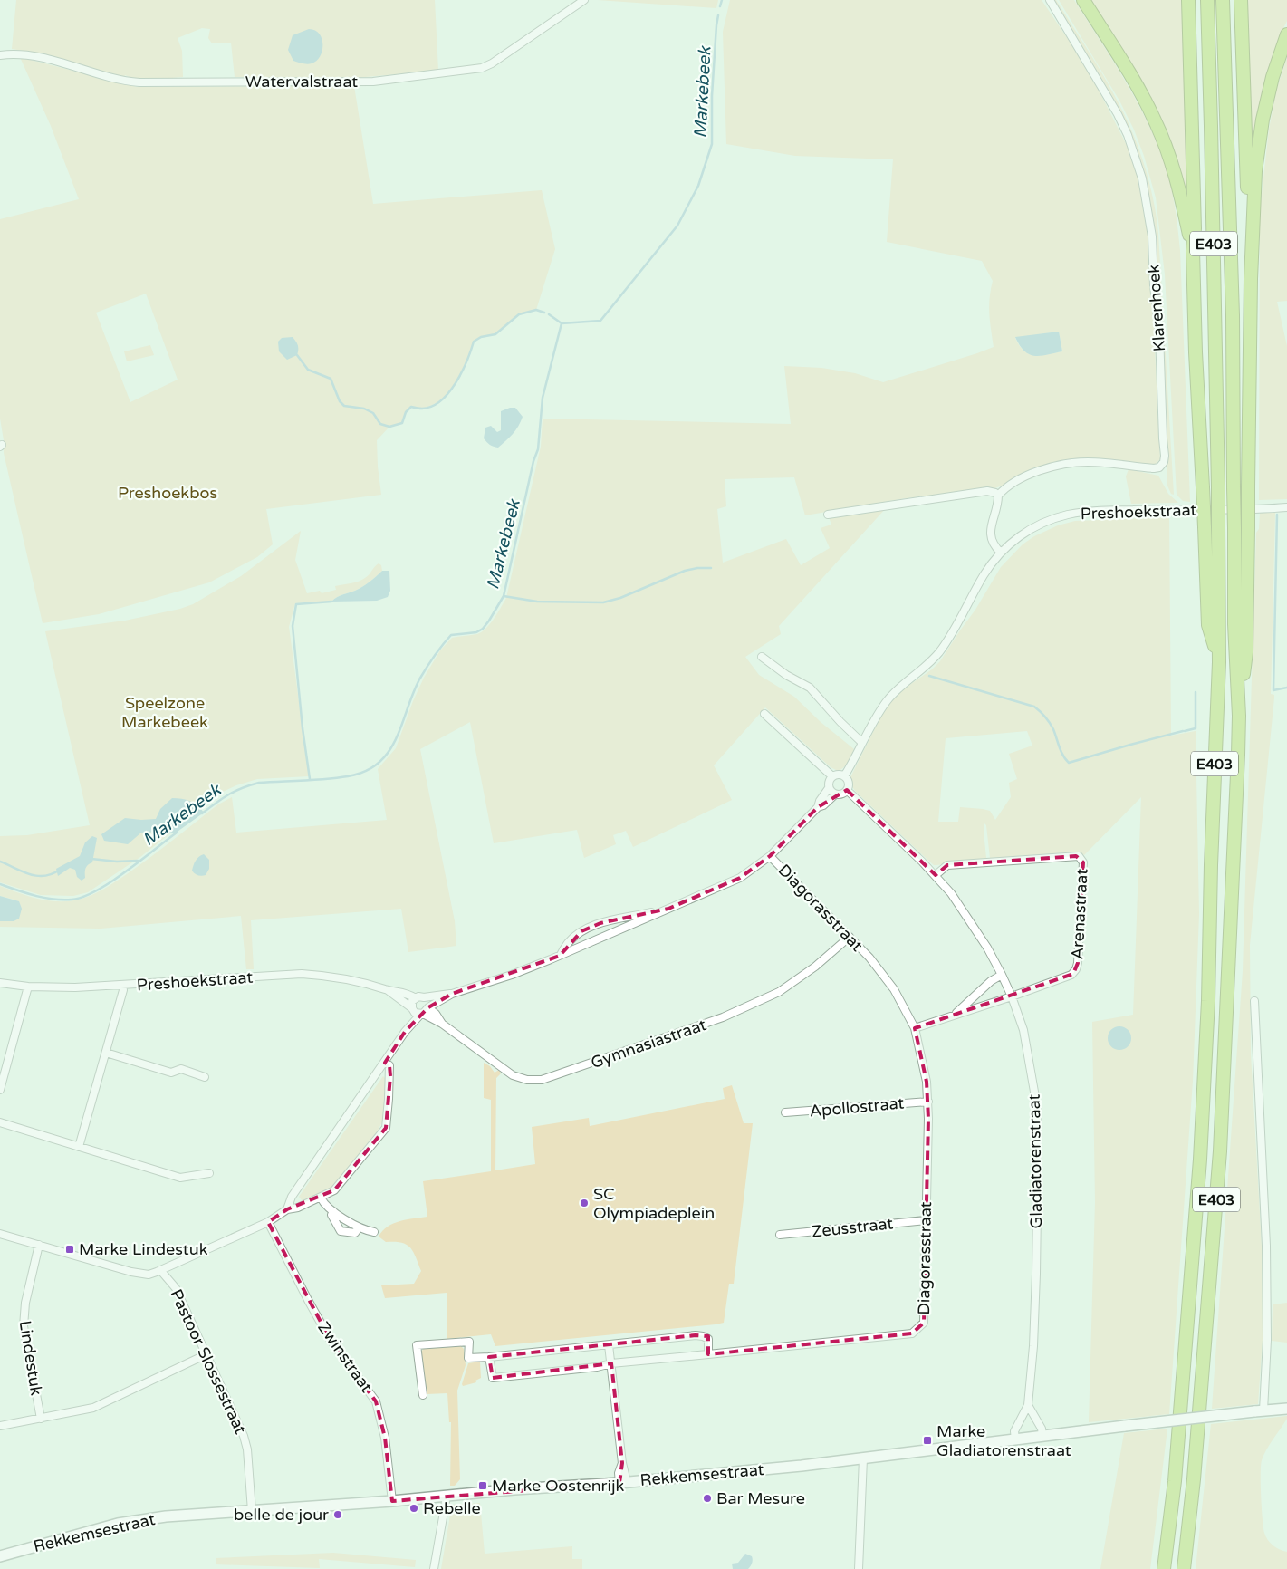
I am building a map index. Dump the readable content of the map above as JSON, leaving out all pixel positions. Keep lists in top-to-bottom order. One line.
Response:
{"streets":{"highway":["E403"],"street":["Watervalstraat","Klarenhoek","Preshoekstraat","Diagorasstraat","Arenastraat","Gymnasiastraat","Apollostraat","Gladiatorenstraat","Zeusstraat","Zwinstraat","Lindestuk","Pastoor Slossestraat","Rekkemsestraat"]},"crossings":[["Preshoekstraat","Gymnasiastraat"],["Preshoekstraat","Gladiatorenstraat"],["Diagorasstraat","Gymnasiastraat"],["Diagorasstraat","Apollostraat"],["Diagorasstraat","Zeusstraat"],["Arenastraat","Gladiatorenstraat"],["Gladiatorenstraat","Rekkemsestraat"],["Zwinstraat","Rekkemsestraat"],["Pastoor Slossestraat","Rekkemsestraat"]],"water":["Markebeek"],"parks":["Preshoekbos","Speelzone Markebeek"],"places":{"other":["SC Olympiadeplein","Bar Mesure","Rebelle","belle de jour"],"transit":["Marke Lindestuk","Marke Gladiatorenstraat","Marke Oostenrijk"]}}
